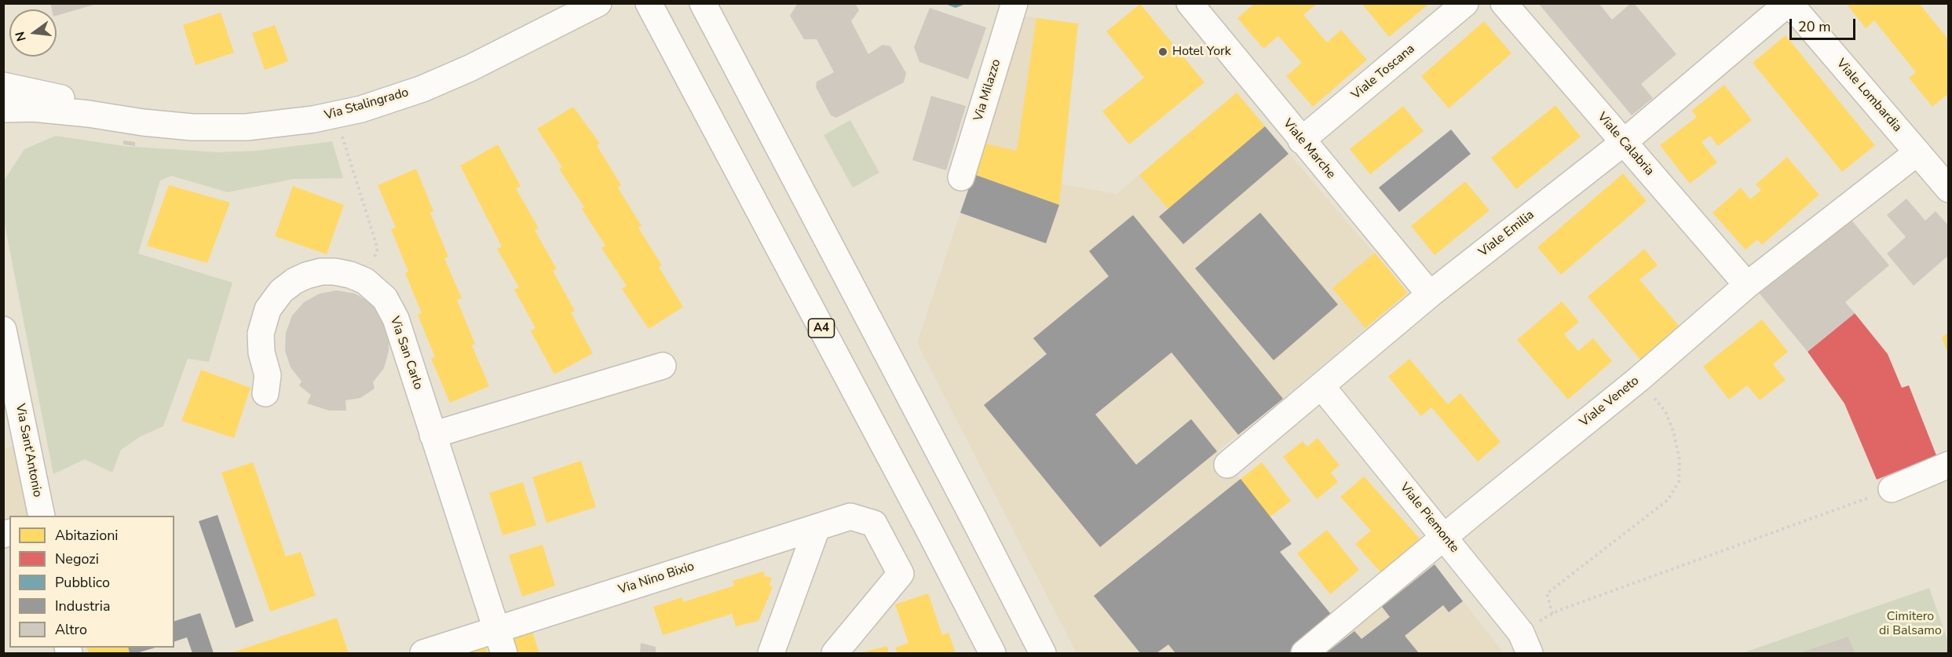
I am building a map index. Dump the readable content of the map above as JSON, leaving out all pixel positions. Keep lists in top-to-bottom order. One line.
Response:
{"streets":{"main road":["Viale Toscana","Via Milazzo","Viale Lombardia","Via Stalingrado","Viale Calabria","Viale Marche","Viale Emilia","A4","Via San Carlo","Viale Veneto","Via Sant'Antonio","Viale Piemonte","Via Nino Bixio"]},"crossings":[["Viale Toscana","Viale Marche"],["Viale Lombardia","Viale Emilia"],["Viale Lombardia","Viale Veneto"],["Viale Calabria","Viale Emilia"],["Viale Calabria","Viale Veneto"],["Viale Marche","Viale Emilia"],["Viale Emilia","Viale Piemonte"],["Via San Carlo","Via Nino Bixio"],["Viale Veneto","Viale Piemonte"]],"parks":["Cimitero di Balsamo"],"places":["Hotel York"],"legend":["Abitazioni","Negozi","Pubblico","Industria","Altro"],"scale_bar":"20 m","north":"left"}
